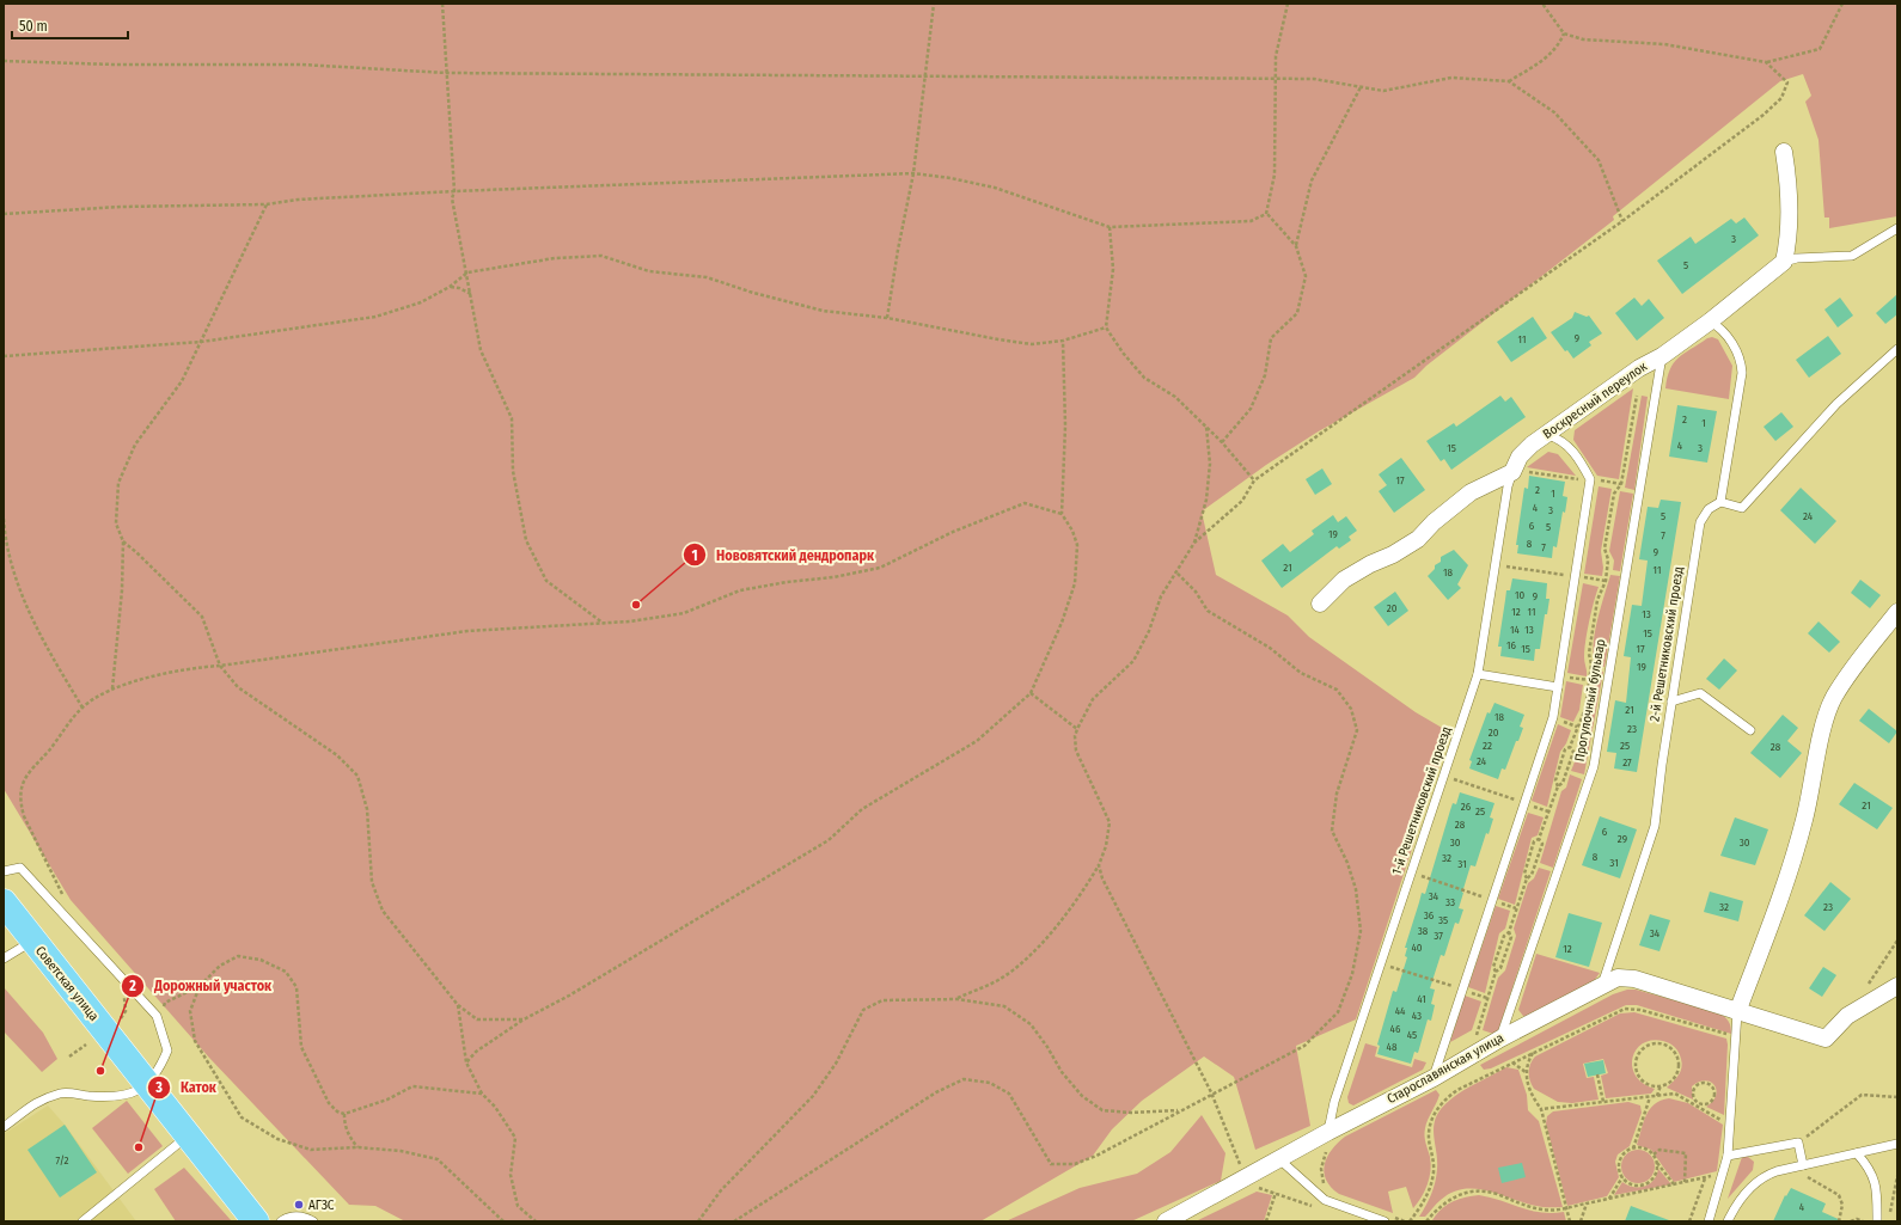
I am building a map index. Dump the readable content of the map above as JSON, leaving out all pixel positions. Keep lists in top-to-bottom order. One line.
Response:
{"streets":{"main road":["Советская улица"],"street":["Воскресный переулок","Старославянская улица"],"lane":["2-й Решетниковский проезд","Прогулочный бульвар","1-й Решетниковский проезд"]},"crossings":[["Воскресный переулок","Прогулочный бульвар"],["Воскресный переулок","1-й Решетниковский проезд"],["2-й Решетниковский проезд","Старославянская улица"],["Прогулочный бульвар","Старославянская улица"],["1-й Решетниковский проезд","Старославянская улица"]],"places":["Нововятский дендропарк","Дорожный участок","Каток","АГЗС"],"house_numbers":["3","5","9","11","2","1","4","15","3","17","2","1","4","3","5","24","6","5","19","7","8","7","9","21","11","18","10","9","20","12","11","13","14","13","15","16","15","17","19","21","18","23","20","22","25","28","24","27","21","26","25","28","6","29","30","30","8","32","31","31","34","33","32","23","36","35","38","34","37","40","12","41","44","43","46","45","48","7/2","4"],"scale_bar":"50 m"}
